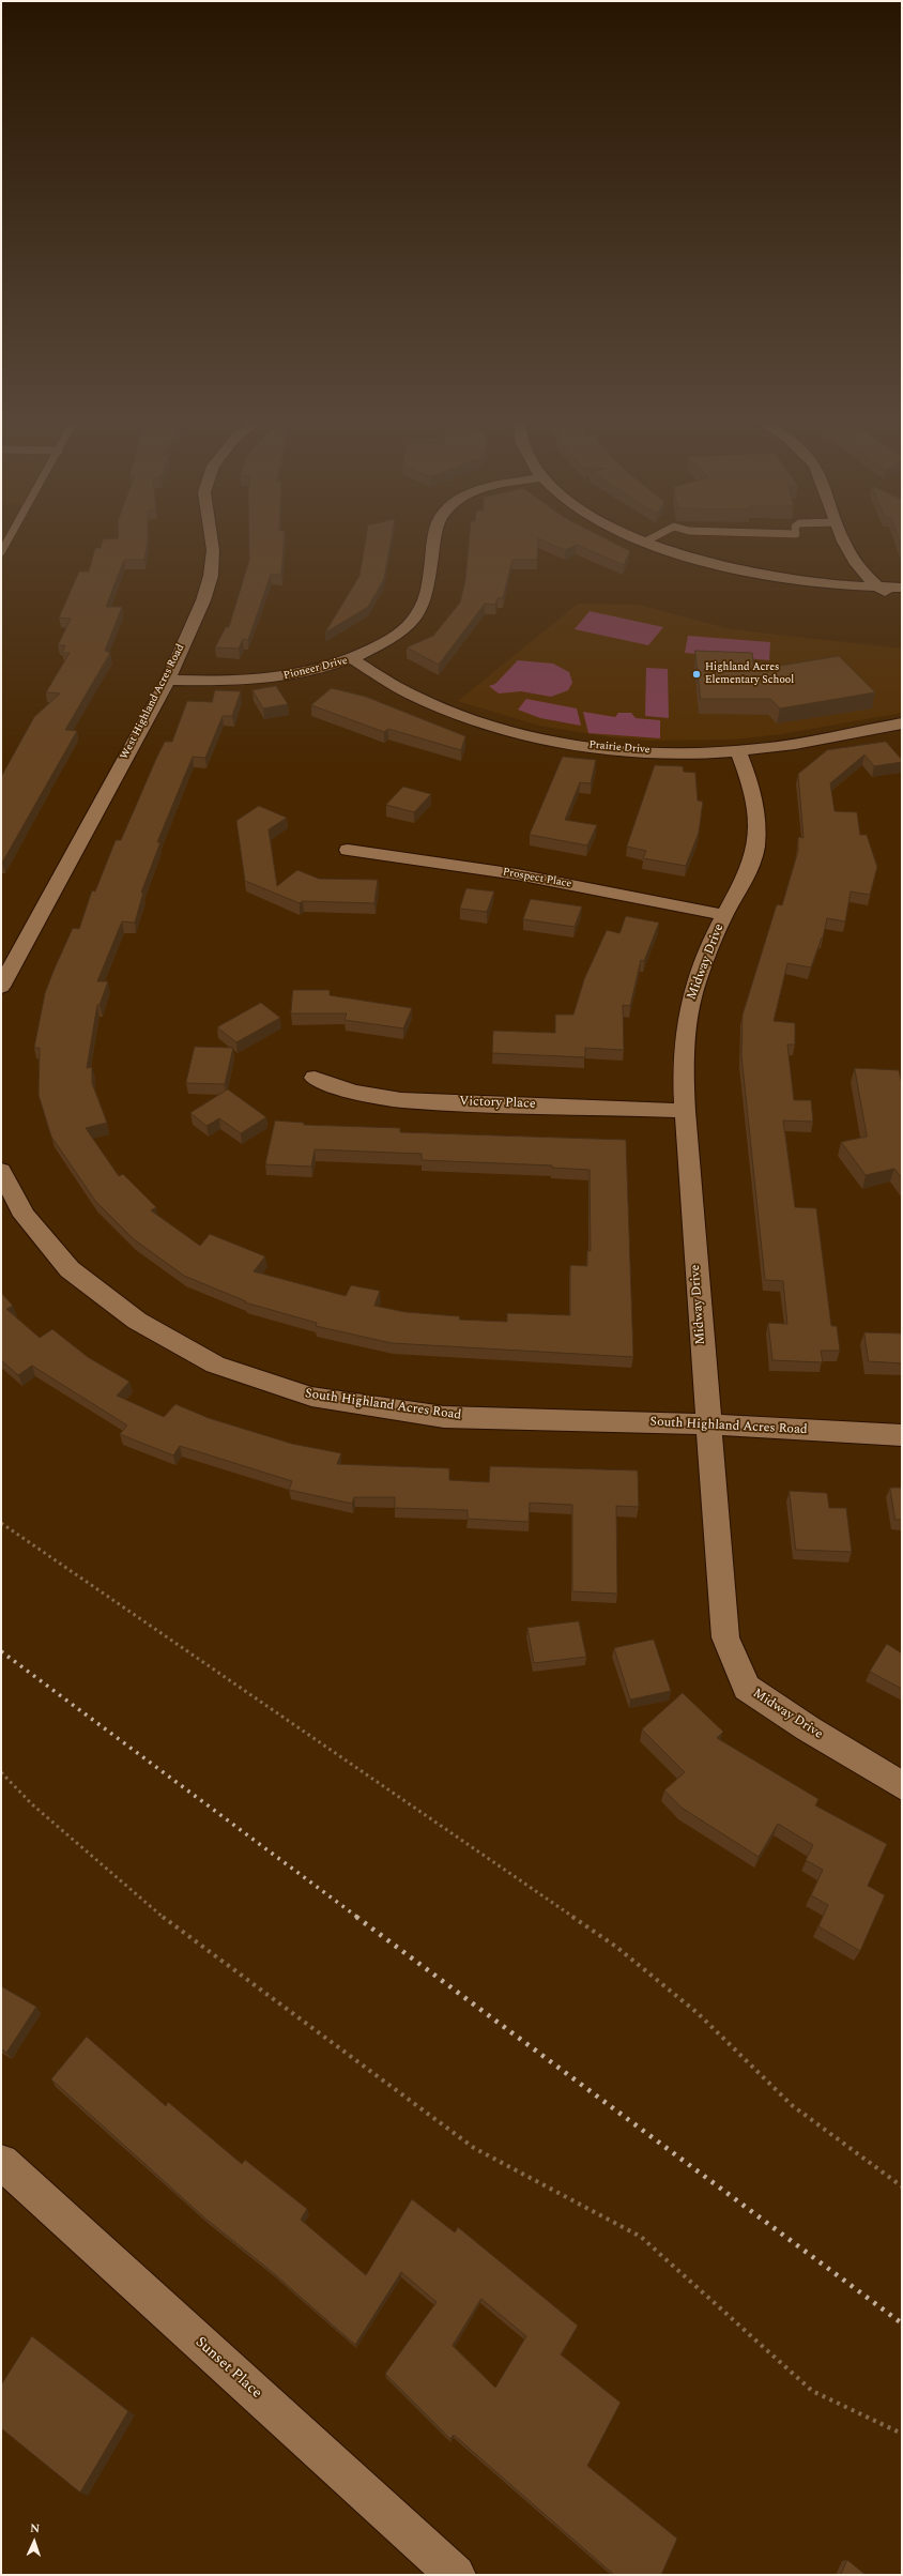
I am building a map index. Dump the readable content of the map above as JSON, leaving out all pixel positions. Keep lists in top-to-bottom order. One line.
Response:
{"streets":{"street":["Pioneer Drive","West Highland Acres Road","Prairie Drive","Prospect Place","Midway Drive","Victory Place","South Highland Acres Road","Sunset Place"]},"crossings":[["Pioneer Drive","West Highland Acres Road"],["Pioneer Drive","Prairie Drive"],["Prairie Drive","Midway Drive"],["Prospect Place","Midway Drive"],["Midway Drive","Victory Place"],["Midway Drive","South Highland Acres Road"]],"places":["Highland Acres Elementary School"],"north":"top"}
